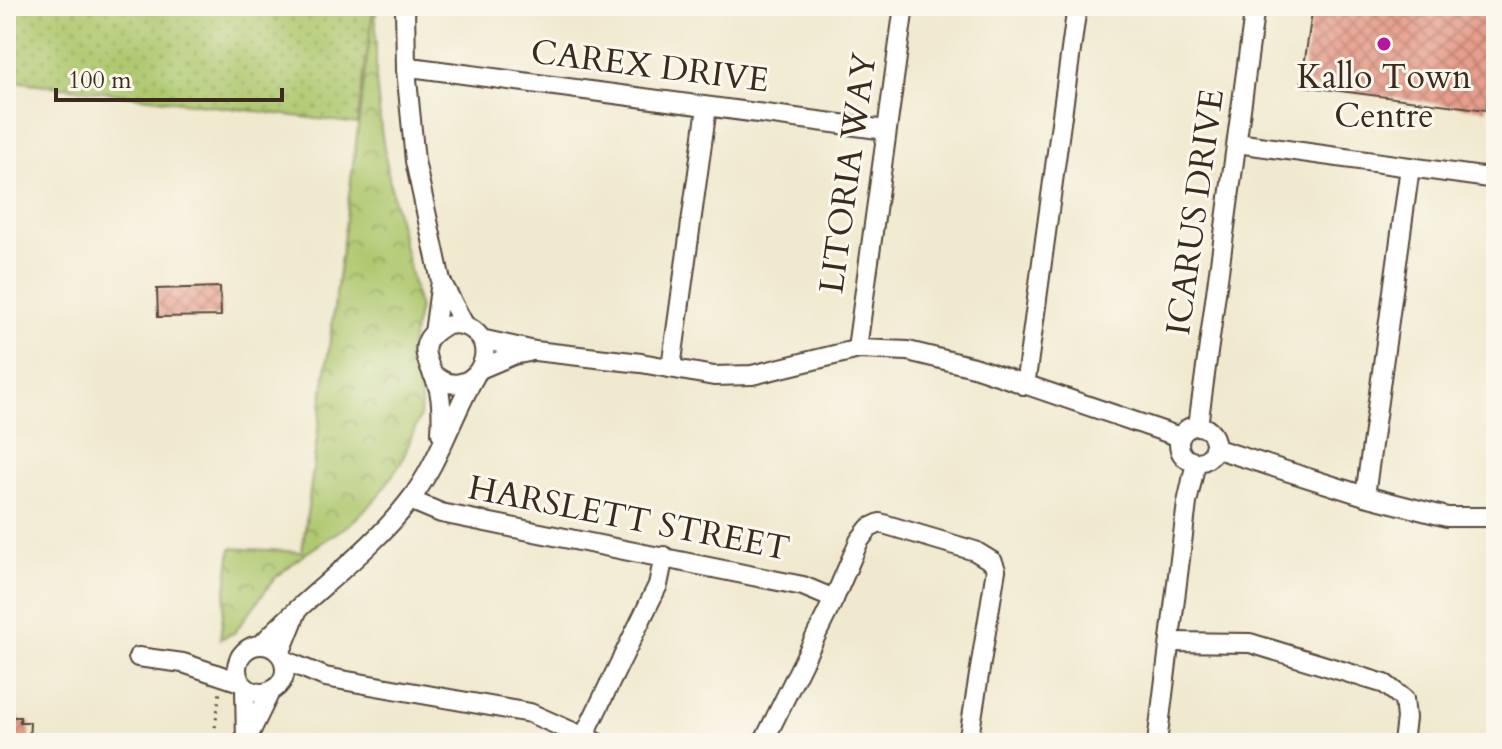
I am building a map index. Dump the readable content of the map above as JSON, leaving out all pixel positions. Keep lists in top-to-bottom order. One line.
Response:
{"streets":{"street":["CAREX DRIVE","LITORIA WAY","ICARUS DRIVE","HARSLETT STREET"]},"crossings":[["CAREX DRIVE","LITORIA WAY"]],"places":["Kallo Town Centre"],"scale_bar":"100 m"}
